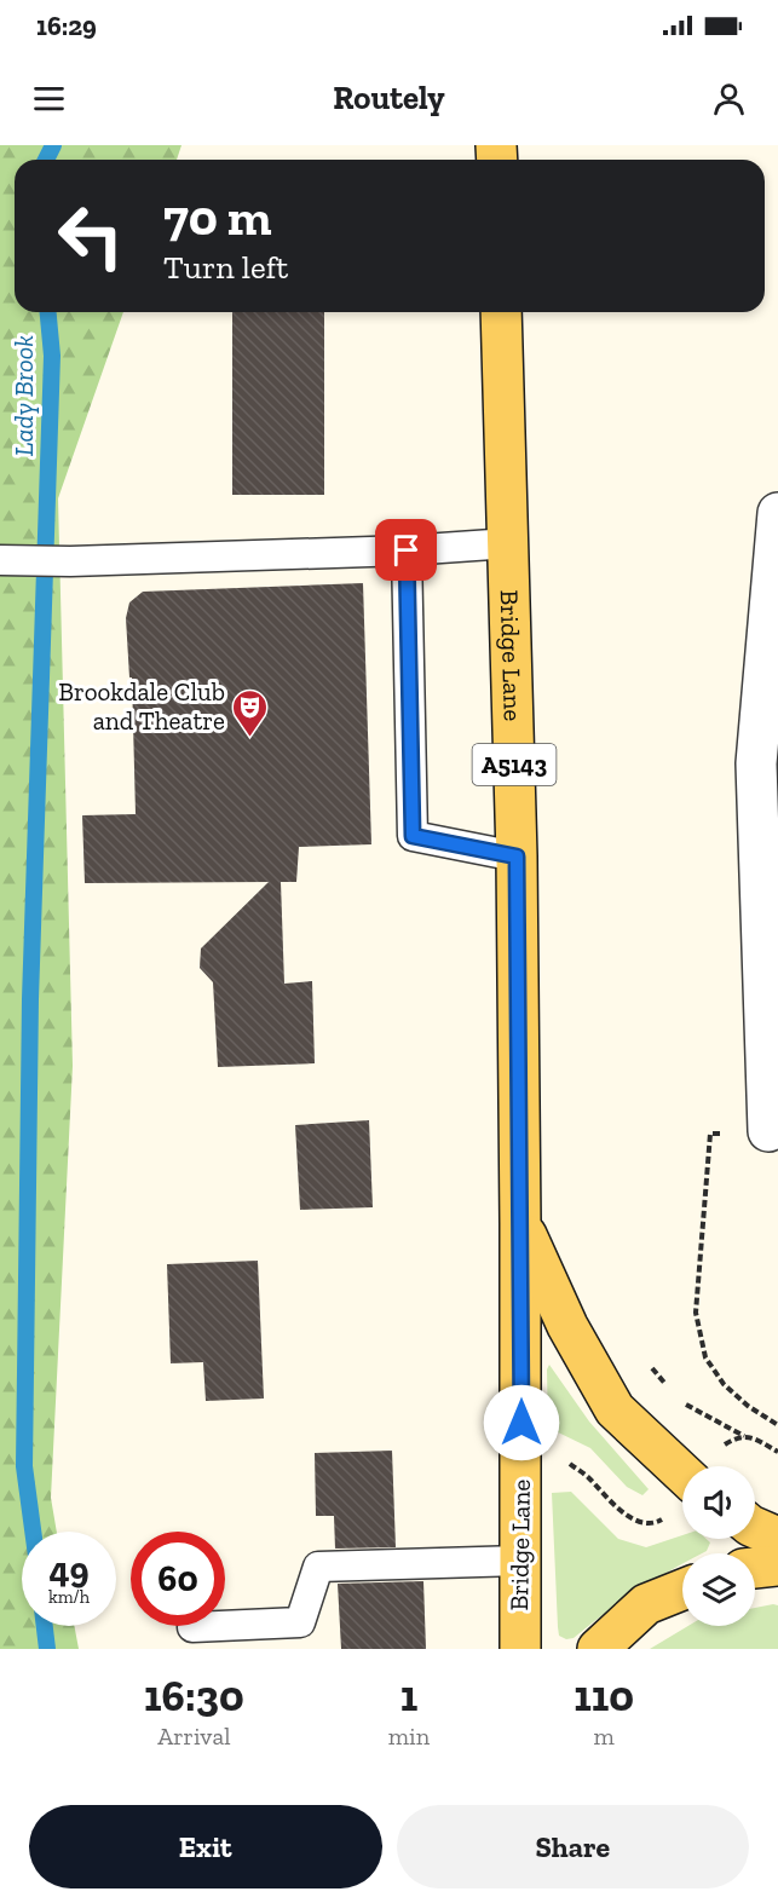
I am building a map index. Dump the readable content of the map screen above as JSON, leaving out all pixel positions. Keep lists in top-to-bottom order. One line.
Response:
{"streets":{"main road":["Bridge Lane","A5143"]},"water":["Lady Brook"],"places":{"theatre":["Brookdale Club and Theatre"]},"page":{"status":"16:29","header":"Routely","turn":["70 m","Turn left"],"speed":"49 km/h","limit":"60","eta":["16:30","Arrival","1","min","110","m"],"buttons":["Exit","Share"]}}
